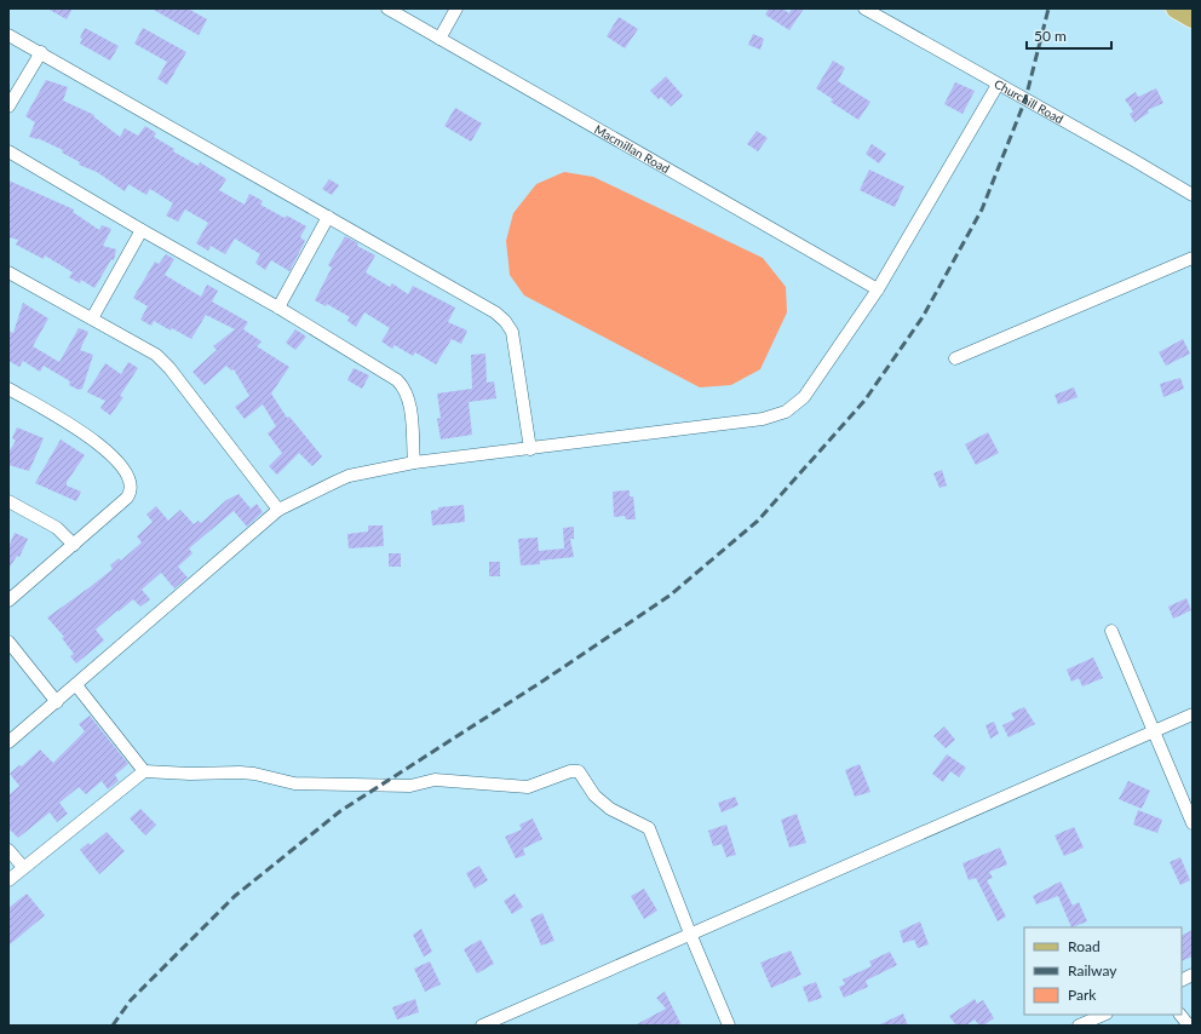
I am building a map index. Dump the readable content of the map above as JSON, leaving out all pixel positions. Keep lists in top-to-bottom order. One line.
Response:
{"streets":{"street":["Churchill Road","Macmillan Road"]},"legend":["Road","Railway","Park"],"scale_bar":"50 m"}
